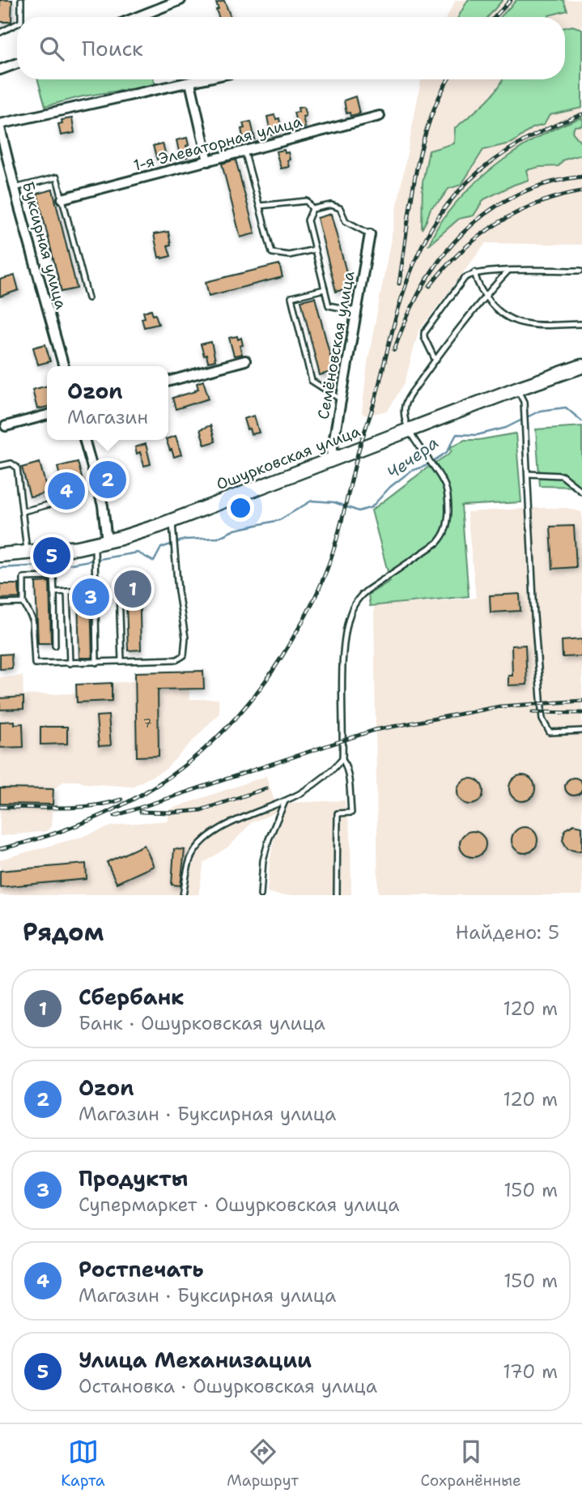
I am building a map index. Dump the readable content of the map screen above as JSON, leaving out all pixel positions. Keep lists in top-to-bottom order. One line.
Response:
{"streets":{"street":["1-я Элеваторная улица","Буксирная улица","Семёновская улица","Ошурковская улица"]},"crossings":[["Семёновская улица","Ошурковская улица"]],"water":["Чечера"],"house_numbers":["7"],"page":{"search":"Поиск","popup":["Ozon","Магазин"],"pins":["2","4","5","1","3"],"heading":["Рядом","Найдено: 5"],"list":[{"mark":"1","name":"Сбербанк","note":"Банк · Ошурковская улица","value":"120 m"},{"mark":"2","name":"Ozon","note":"Магазин · Буксирная улица","value":"120 m"},{"mark":"3","name":"Продукты","note":"Супермаркет · Ошурковская улица","value":"150 m"},{"mark":"4","name":"Ростпечать","note":"Магазин · Буксирная улица","value":"150 m"},{"mark":"5","name":"Улица Механизации","note":"Остановка · Ошурковская улица","value":"170 m"}],"nav":["Карта","Маршрут","Сохранённые"]}}
